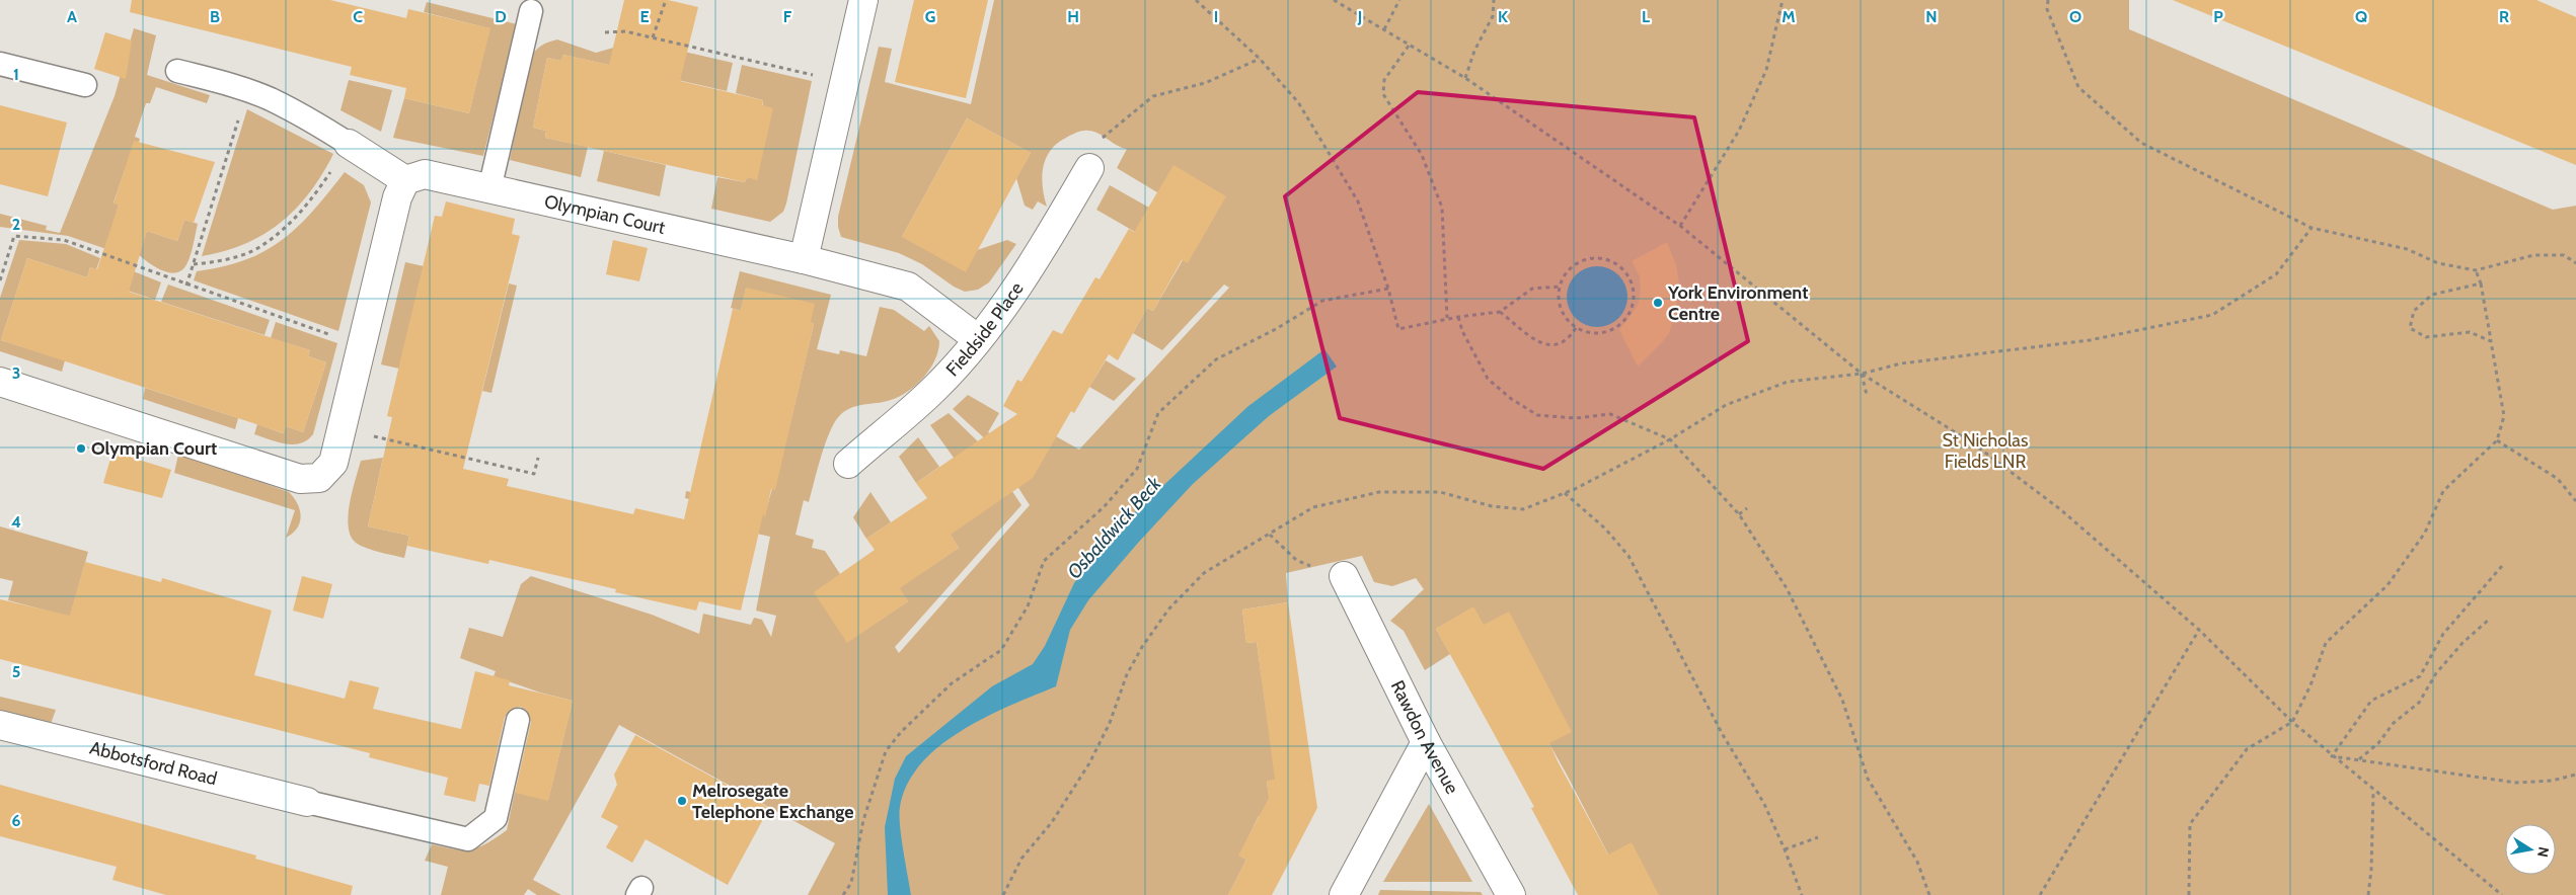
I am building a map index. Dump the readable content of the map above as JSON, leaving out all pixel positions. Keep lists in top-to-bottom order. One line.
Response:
{"streets":{"street":["Olympian Court","Fieldside Place","Rawdon Avenue","Abbotsford Road"]},"crossings":[["Olympian Court","Fieldside Place"]],"water":["Osbaldwick Beck"],"parks":["St Nicholas Fields LNR"],"places":["York Environment Centre","Olympian Court","Melrosegate Telephone Exchange"],"north":"right","grid":{"columns":["A","B","C","D","E","F","G","H","I","J","K","L","M","N","O","P","Q","R"],"rows":["1","2","3","4","5","6"]}}
